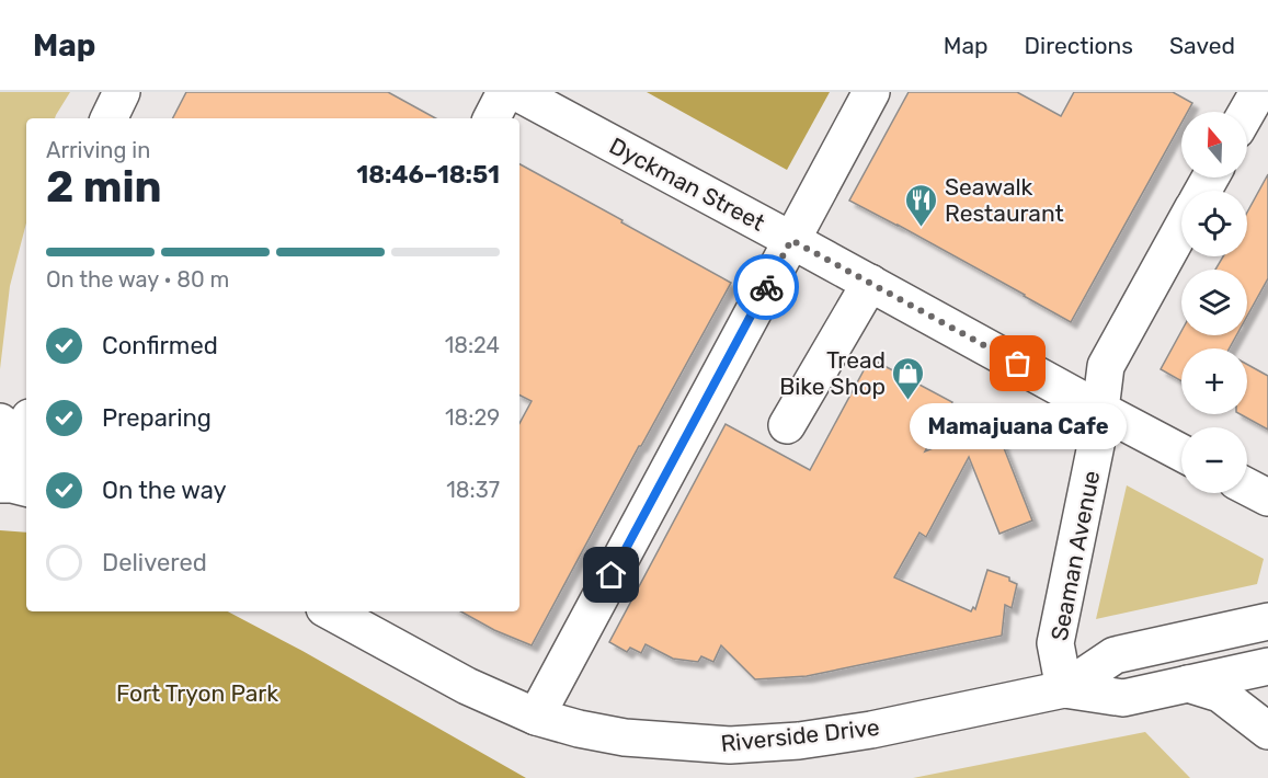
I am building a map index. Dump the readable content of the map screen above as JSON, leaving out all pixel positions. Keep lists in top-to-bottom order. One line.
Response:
{"streets":{"main road":["Dyckman Street","Seaman Avenue","Riverside Drive"]},"crossings":[["Dyckman Street","Seaman Avenue"],["Seaman Avenue","Riverside Drive"]],"parks":["Fort Tryon Park"],"places":{"restaurant":["Seawalk Restaurant"],"other":["Mamajuana Cafe"],"shop":["Tread Bike Shop"]},"north":"top","page":{"header":"Map","nav":["Map","Directions","Saved"],"map_buttons":["+","−"],"heading":["2 min","Arriving in","18:46–18:51"],"bar":"On the way · 80 m","list":[["Confirmed","18:24"],["Preparing","18:29"],["On the way","18:37"],"Delivered"],"bubble":"Mamajuana Cafe"}}
